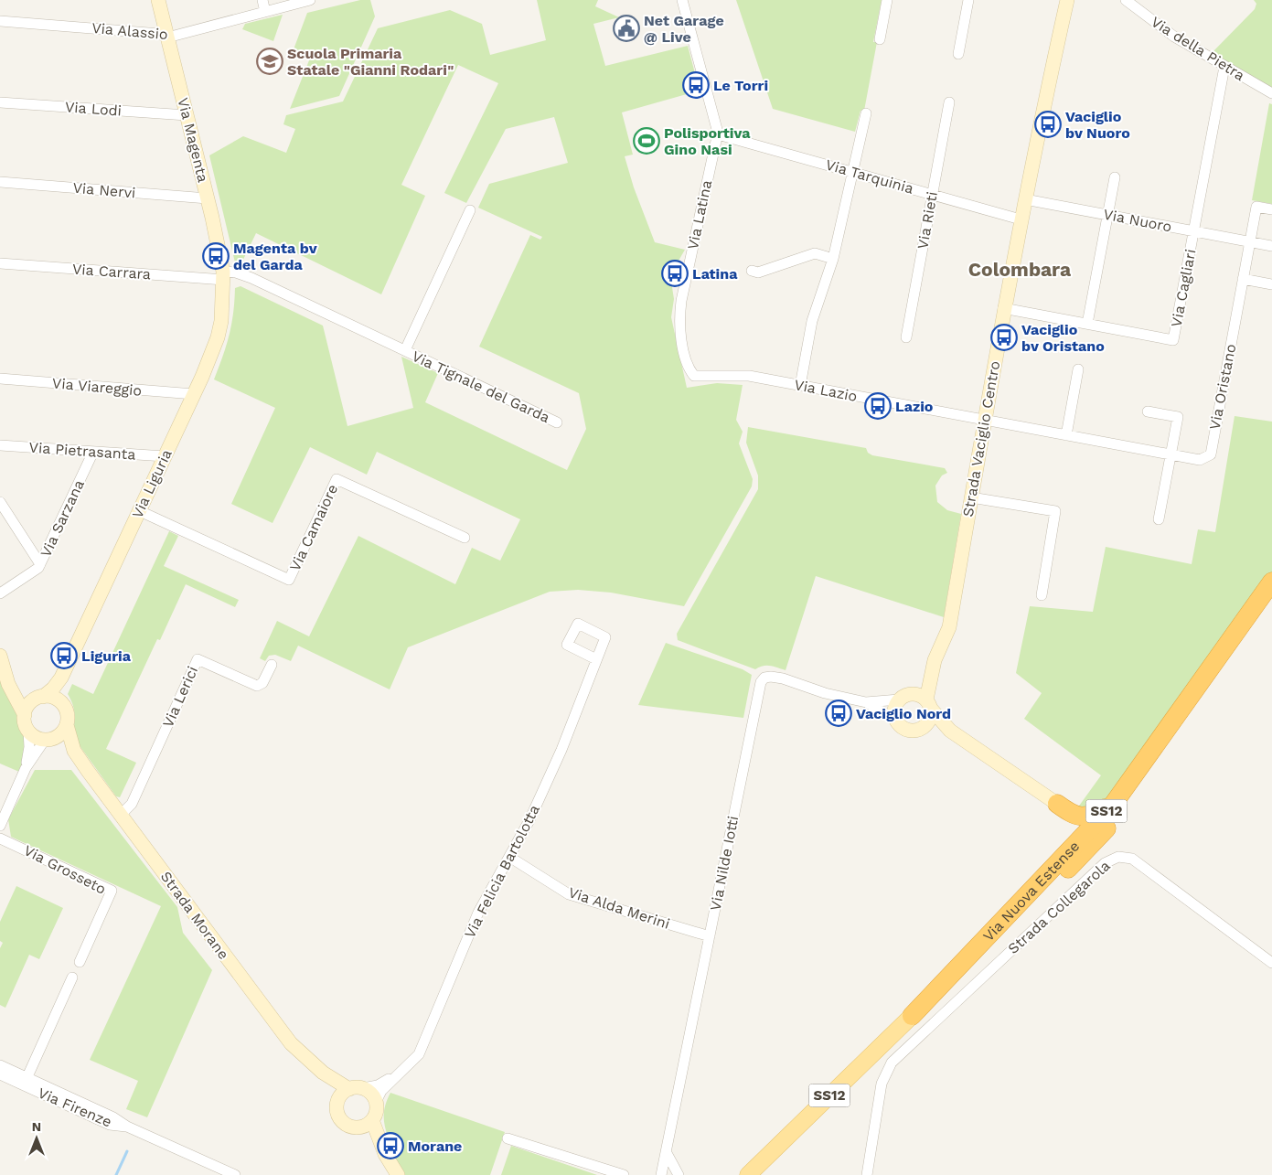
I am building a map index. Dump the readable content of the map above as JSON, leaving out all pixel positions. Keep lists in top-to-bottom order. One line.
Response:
{"streets":{"highway":["SS12","Via Nuova Estense"],"street":["Via Alassio","Via della Pietra","Via Lodi","Via Magenta","Via Tarquinia","Via Nervi","Via Latina","Via Rieti","Via Nuoro","Via Carrara","Via Cagliari","Via Viareggio","Via Tignale del Garda","Via Oristano","Via Lazio","Strada Vaciglio Centro","Via Pietrasanta","Via Liguria","Via Sarzana","Via Camaiore","Via Lerici","Via Nilde Iotti","Via Grosseto","Via Felicia Bartolotta","Strada Collegarola","Via Alda Merini","Strada Morane","Via Firenze"]},"crossings":[["Via Alassio","Via Magenta"],["Via della Pietra","Via Cagliari"],["Via Lodi","Via Magenta"],["Via Magenta","Via Nervi"],["Via Magenta","Via Carrara"],["Via Magenta","Via Tignale del Garda"],["Via Magenta","Via Liguria"],["Via Tarquinia","Via Latina"],["Via Tarquinia","Via Rieti"],["Via Tarquinia","Strada Vaciglio Centro"],["Via Latina","Via Lazio"],["Via Nuoro","Via Cagliari"],["Via Nuoro","Via Oristano"],["Via Nuoro","Strada Vaciglio Centro"],["Via Carrara","Via Tignale del Garda"],["Via Carrara","Via Liguria"],["Via Cagliari","Strada Vaciglio Centro"],["Via Viareggio","Via Liguria"],["Via Tignale del Garda","Via Liguria"],["Via Oristano","Via Lazio"],["Via Oristano","Strada Vaciglio Centro"],["Via Lazio","Strada Vaciglio Centro"],["Strada Vaciglio Centro","Via Nilde Iotti"],["Via Pietrasanta","Via Liguria"],["Via Pietrasanta","Via Sarzana"],["Via Liguria","Via Camaiore"],["Via Liguria","Strada Morane"],["Via Lerici","Strada Morane"],["Via Nilde Iotti","Via Alda Merini"],["Via Felicia Bartolotta","Via Alda Merini"],["Via Felicia Bartolotta","Strada Morane"]],"districts":["Colombara"],"places":{"public building":["Net Garage @ Live"],"school or university":["Scuola Primaria Statale \"Gianni Rodari\""],"bus stop":["Le Torri","Vaciglio bv Nuoro","Magenta bv del Garda","Latina","Vaciglio bv Oristano","Lazio","Liguria","Vaciglio Nord","Morane"],"sports":["Polisportiva Gino Nasi"]},"north":"top"}
